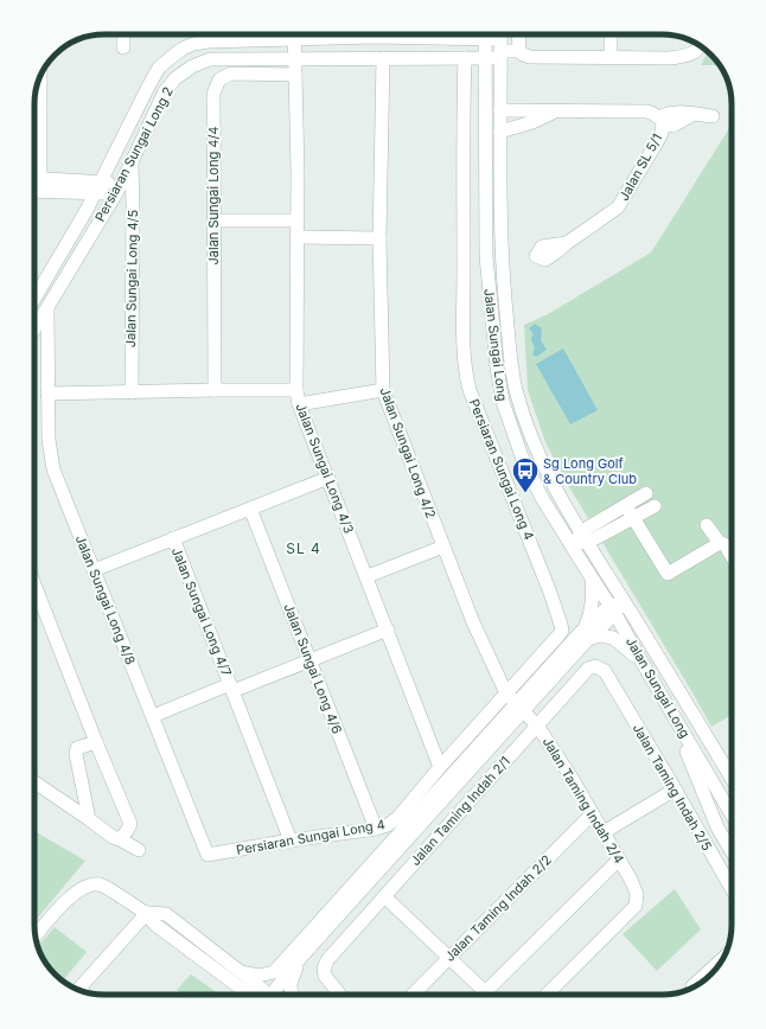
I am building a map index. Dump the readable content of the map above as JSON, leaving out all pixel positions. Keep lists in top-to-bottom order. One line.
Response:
{"streets":{"street":["Persiaran Sungai Long 2","Jalan SL 5/1","Jalan Sungai Long 4/4","Jalan Sungai Long 4/5","Jalan Sungai Long","Jalan Sungai Long 4/2","Jalan Sungai Long 4/3","Persiaran Sungai Long 4","Jalan Sungai Long 4/8","Jalan Sungai Long 4/7","Jalan Sungai Long 4/6","Jalan Taming Indah 2/5","Jalan Taming Indah 2/4","Jalan Taming Indah 2/1","Jalan Taming Indah 2/2"]},"crossings":[["Persiaran Sungai Long 2","Jalan Sungai Long 4/5"],["Persiaran Sungai Long 2","Jalan Sungai Long"],["Persiaran Sungai Long 2","Jalan Sungai Long 4/2"],["Persiaran Sungai Long 2","Jalan Sungai Long 4/3"],["Persiaran Sungai Long 2","Persiaran Sungai Long 4"],["Persiaran Sungai Long 2","Jalan Sungai Long 4/8"],["Jalan SL 5/1","Jalan Sungai Long"],["Jalan Sungai Long 4/4","Jalan Sungai Long 4/3"],["Jalan Sungai Long 4/2","Persiaran Sungai Long 4"],["Jalan Sungai Long 4/2","Jalan Taming Indah 2/4"],["Jalan Sungai Long 4/3","Persiaran Sungai Long 4"],["Jalan Sungai Long 4/3","Jalan Sungai Long 4/7"],["Persiaran Sungai Long 4","Jalan Sungai Long 4/8"],["Persiaran Sungai Long 4","Jalan Sungai Long 4/7"],["Persiaran Sungai Long 4","Jalan Sungai Long 4/6"],["Jalan Sungai Long 4/7","Jalan Sungai Long 4/6"],["Jalan Taming Indah 2/5","Jalan Taming Indah 2/1"],["Jalan Taming Indah 2/4","Jalan Taming Indah 2/1"],["Jalan Taming Indah 2/4","Jalan Taming Indah 2/2"]],"districts":["SL 4"],"places":{"bus stop":["Sg Long Golf & Country Club"]}}
